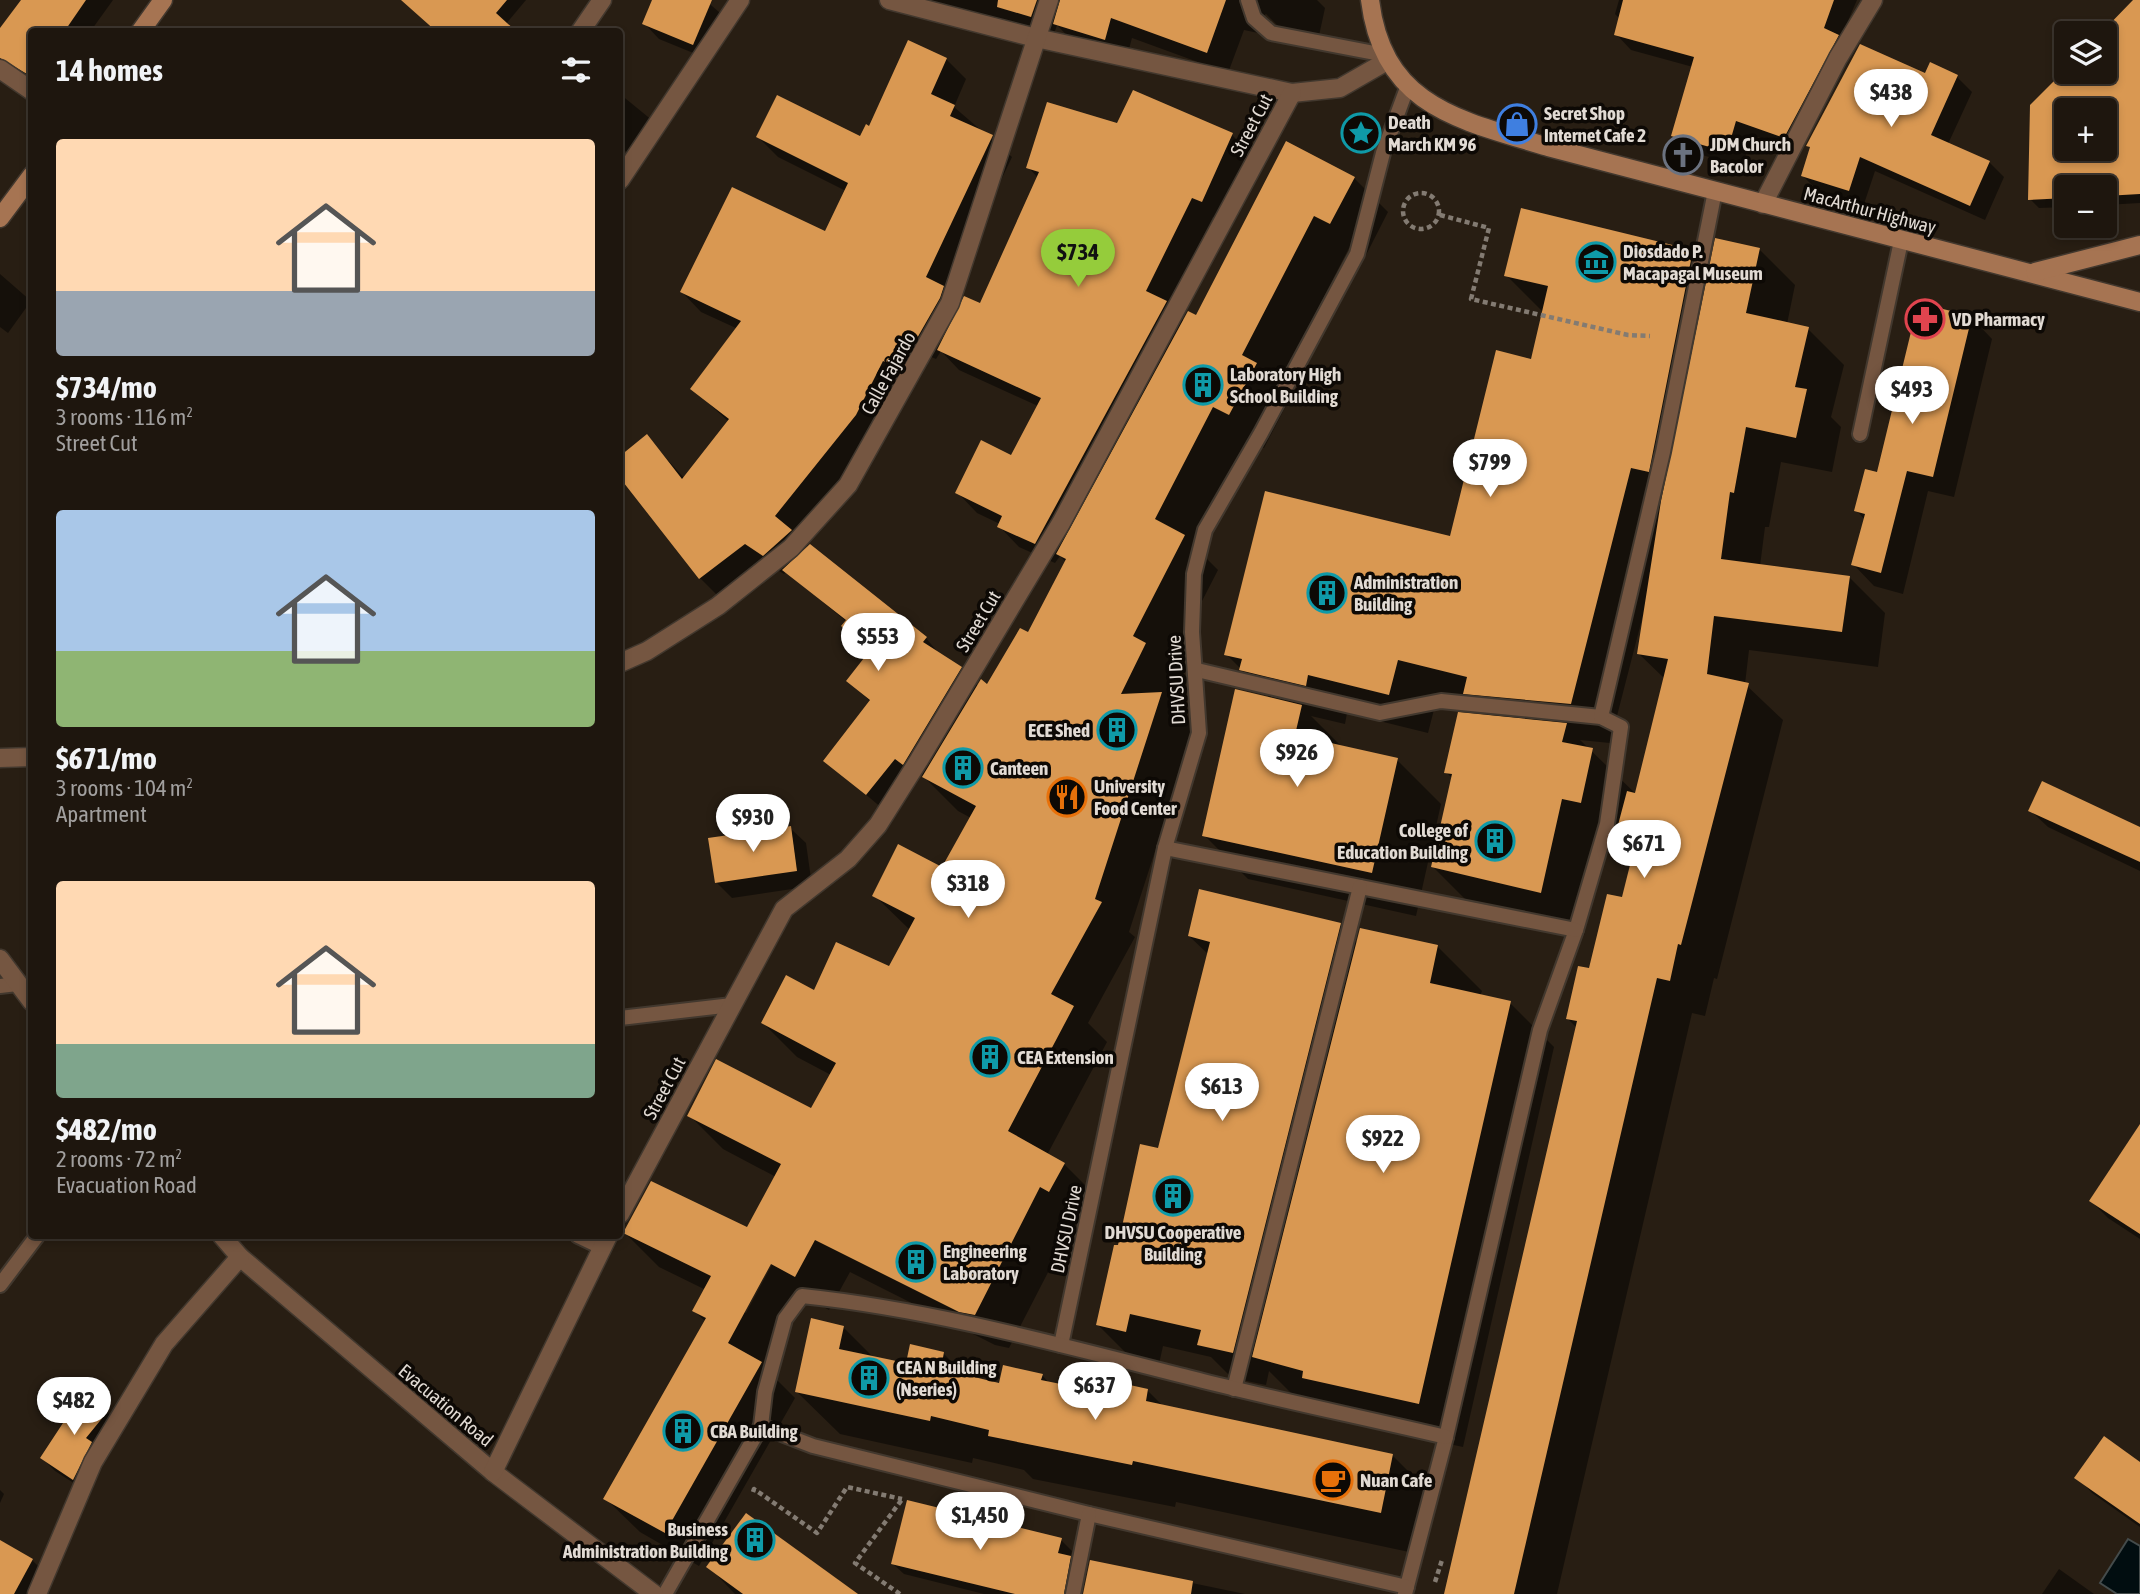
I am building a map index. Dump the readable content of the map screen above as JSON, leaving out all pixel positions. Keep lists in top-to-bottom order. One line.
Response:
{"streets":{"main road":["MacArthur Highway"],"street":["Street Cut","Calle Fajardo","Evacuation Road"],"lane":["DHVSU Drive"]},"crossings":[["MacArthur Highway","DHVSU Drive"]],"places":{"shop":["Secret Shop Internet Cafe 2"],"place":["Death March KM 96"],"church":["JDM Church Bacolor"],"museum":["Diosdado P. Macapagal Museum"],"pharmacy":["VD Pharmacy"],"building":["Laboratory High School Building","Administration Building","ECE Shed","Canteen","College of Education Building","CEA Extension","DHVSU Cooperative Building","Engineering Laboratory","CEA N Building (Nseries)","CBA Building","Business Administration Building"],"restaurant":["University Food Center"],"cafe":["Nuan Cafe"]},"page":{"map_buttons":["+","−"],"heading":"14 homes","price":["$438","$734","$493","$799","$553","$926","$930","$671","$318","$613","$922","$637","$482","$1,450"],"list":[{"name":"$734/mo","note":"3 rooms · 116 m² · Street Cut"},{"name":"$671/mo","note":"3 rooms · 104 m² · Apartment"},{"name":"$482/mo","note":"2 rooms · 72 m² · Evacuation Road"}]}}
